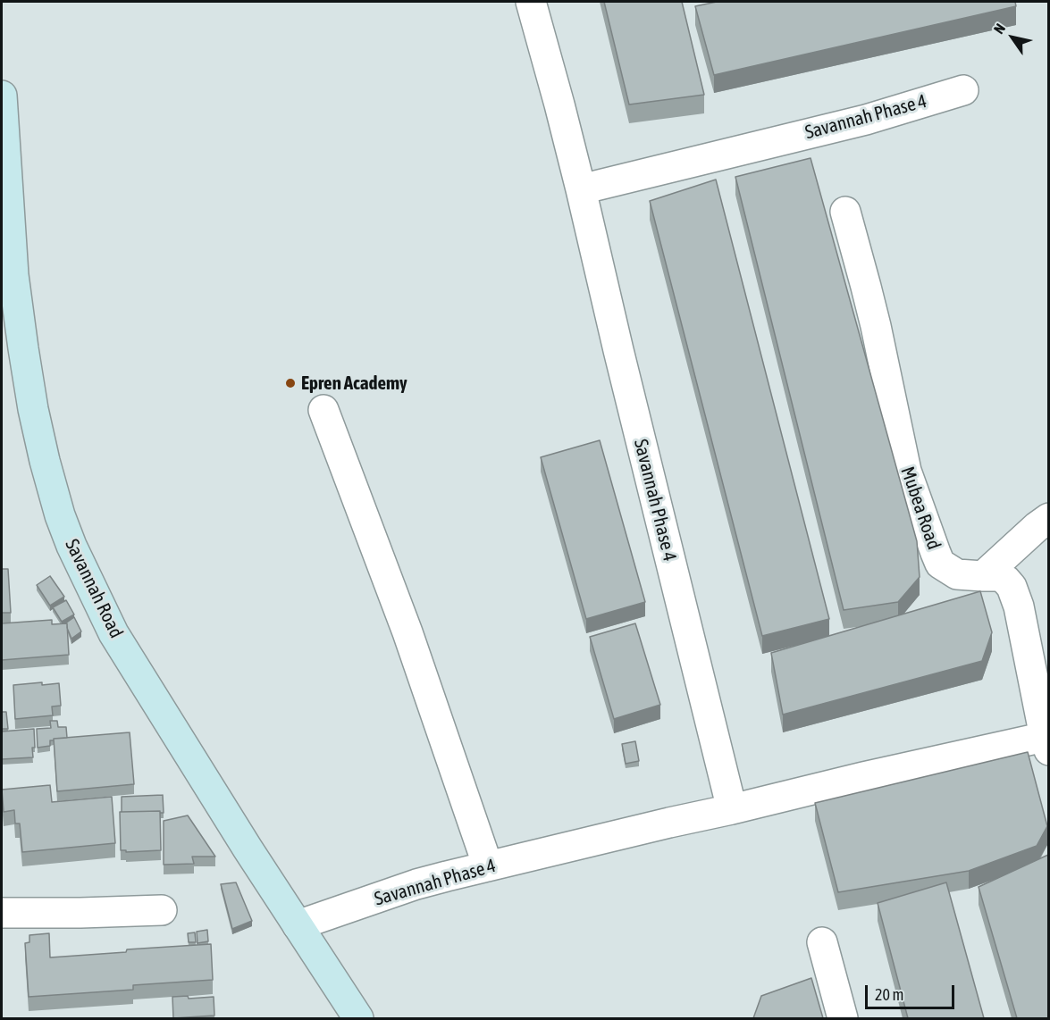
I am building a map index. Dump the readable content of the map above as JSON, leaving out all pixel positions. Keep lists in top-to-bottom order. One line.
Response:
{"streets":{"main road":["Savannah Road"],"street":["Savannah Phase 4","Mubea Road"]},"crossings":[["Savannah Phase 4","Mubea Road"],["Savannah Phase 4","Savannah Road"]],"places":["Epren Academy"],"scale_bar":"20 m","north":"top left"}
